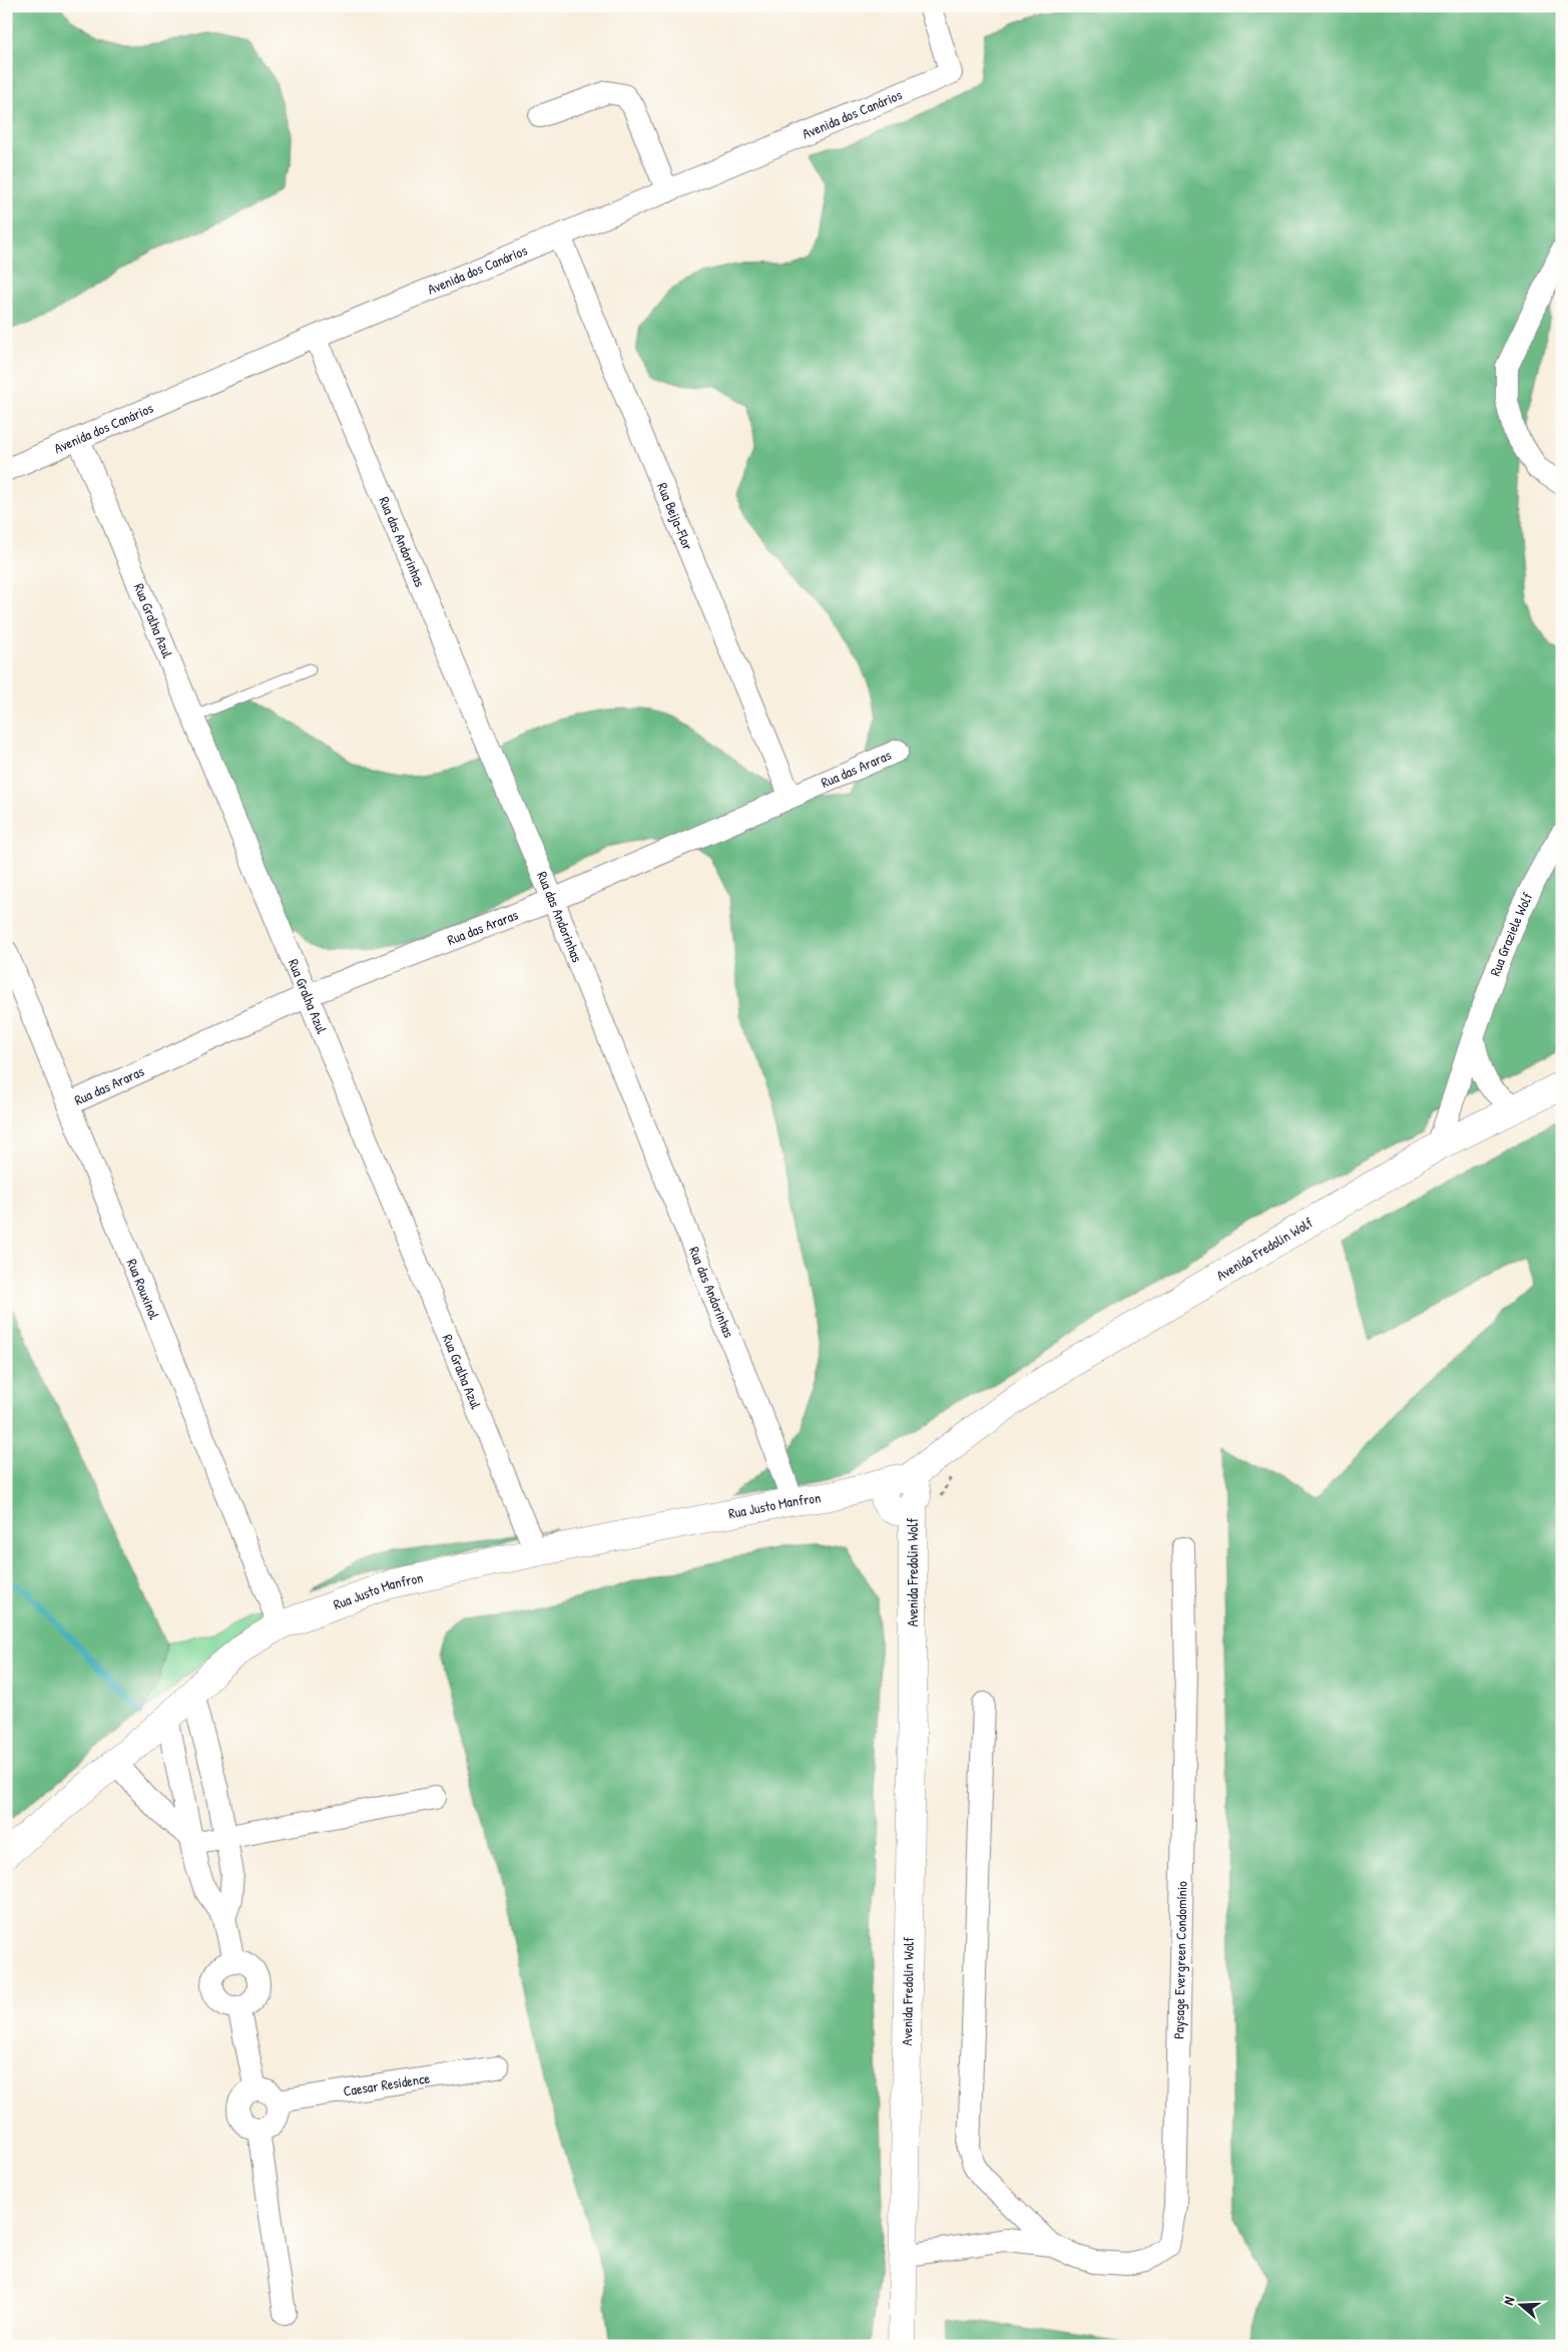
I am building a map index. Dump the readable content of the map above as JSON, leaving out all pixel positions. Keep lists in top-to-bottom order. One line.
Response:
{"streets":{"main road":["Avenida Fredolin Wolf","Rua Justo Manfron"],"street":["Avenida dos Canários","Rua Beija-Flor","Rua das Andorinhas","Rua Gralha Azul","Rua das Araras","Rua Graziele Wolf","Rua Rouxinol","Paysage Evergreen Condomínio","Caesar Residence"]},"crossings":[["Avenida dos Canários","Rua Beija-Flor"],["Avenida dos Canários","Rua das Andorinhas"],["Avenida dos Canários","Rua Gralha Azul"],["Rua Beija-Flor","Rua das Araras"],["Rua das Andorinhas","Rua das Araras"],["Rua das Andorinhas","Rua Justo Manfron"],["Rua Gralha Azul","Rua das Araras"],["Rua Gralha Azul","Rua Justo Manfron"],["Rua das Araras","Rua Rouxinol"],["Rua Graziele Wolf","Avenida Fredolin Wolf"],["Avenida Fredolin Wolf","Rua Justo Manfron"],["Avenida Fredolin Wolf","Paysage Evergreen Condomínio"],["Rua Rouxinol","Rua Justo Manfron"]],"north":"left"}
